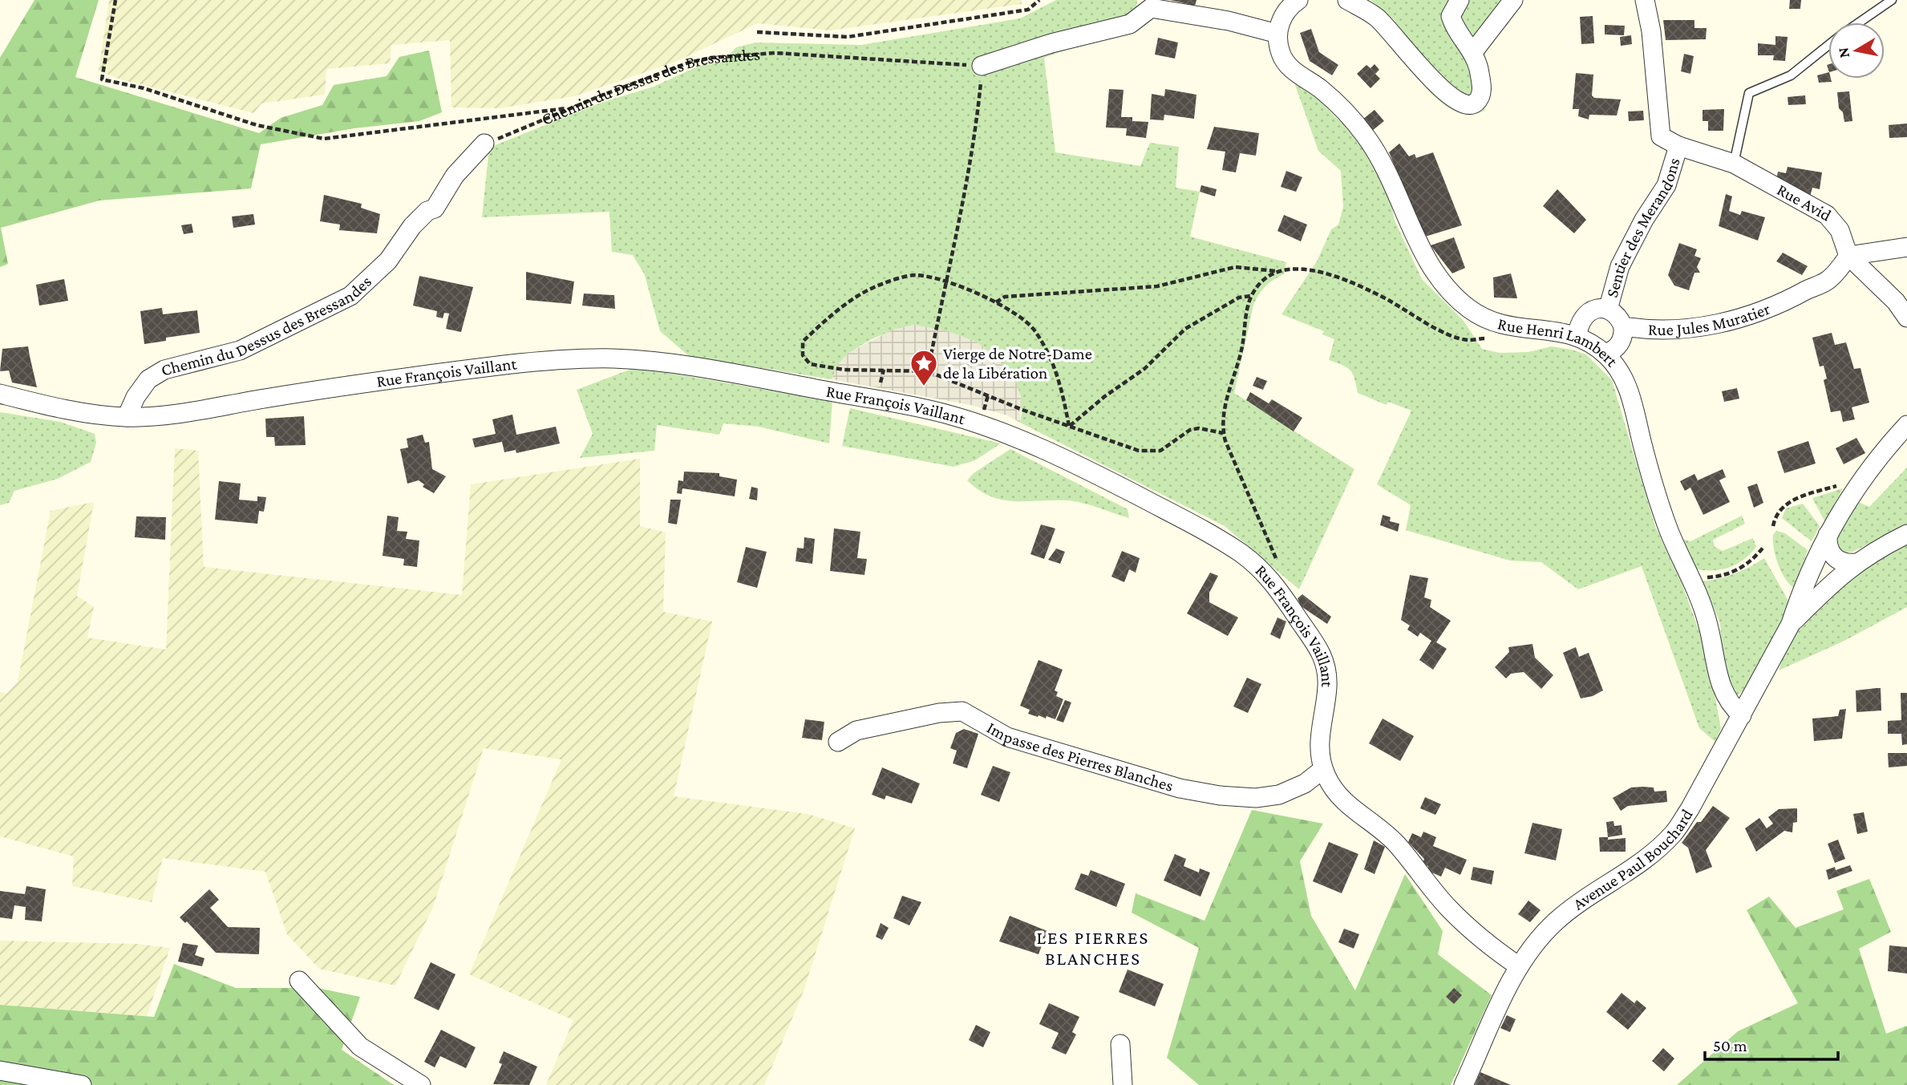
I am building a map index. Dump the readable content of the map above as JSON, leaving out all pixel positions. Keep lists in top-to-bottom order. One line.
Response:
{"streets":{"street":["Chemin du Dessus des Bressandes","Rue Avid","Sentier des Merandons","Rue Jules Muratier","Rue Henri Lambert","Rue François Vaillant","Impasse des Pierres Blanches","Avenue Paul Bouchard"]},"crossings":[["Chemin du Dessus des Bressandes","Rue François Vaillant"],["Rue Avid","Sentier des Merandons"],["Rue Avid","Rue Jules Muratier"],["Sentier des Merandons","Rue Jules Muratier"],["Sentier des Merandons","Rue Henri Lambert"],["Rue Jules Muratier","Rue Henri Lambert"],["Rue Henri Lambert","Avenue Paul Bouchard"],["Rue François Vaillant","Impasse des Pierres Blanches"],["Rue François Vaillant","Avenue Paul Bouchard"]],"districts":["LES PIERRES BLANCHES"],"places":{"place":["Vierge de Notre-Dame de la Libération"]},"scale_bar":"50 m","north":"left"}
